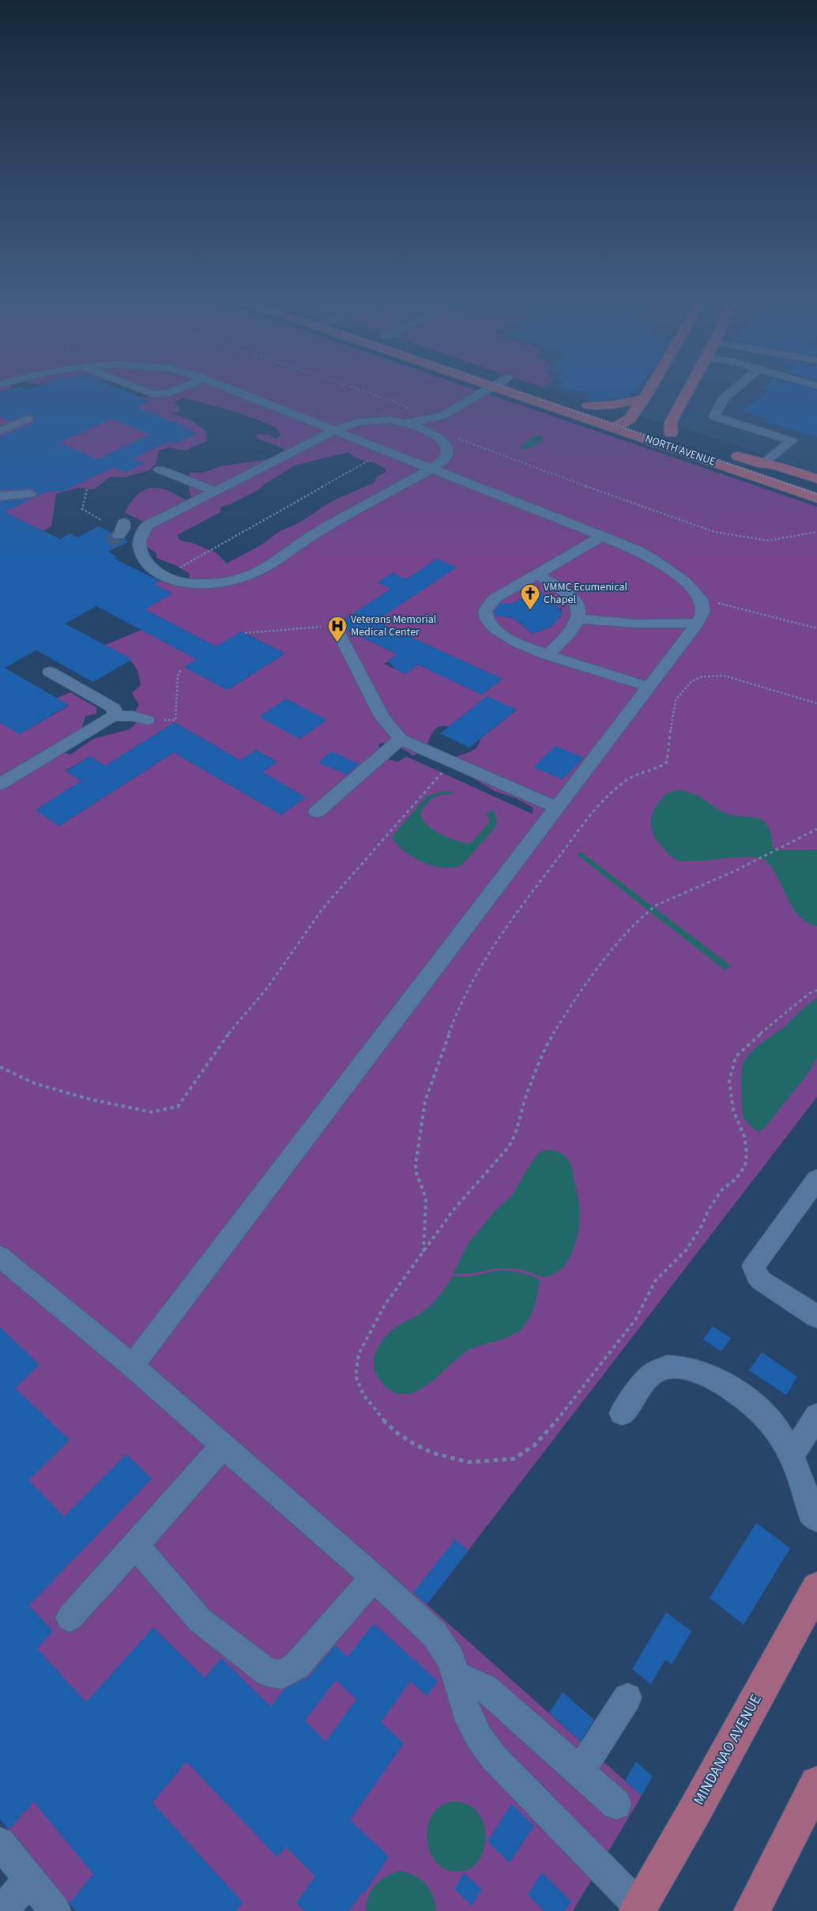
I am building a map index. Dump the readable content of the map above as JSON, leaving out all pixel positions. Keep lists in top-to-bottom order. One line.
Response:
{"streets":{"main road":["NORTH AVENUE","MINDANAO AVENUE"]},"places":{"church":["VMMC Ecumenical Chapel"],"hospital":["Veterans Memorial Medical Center"]}}
